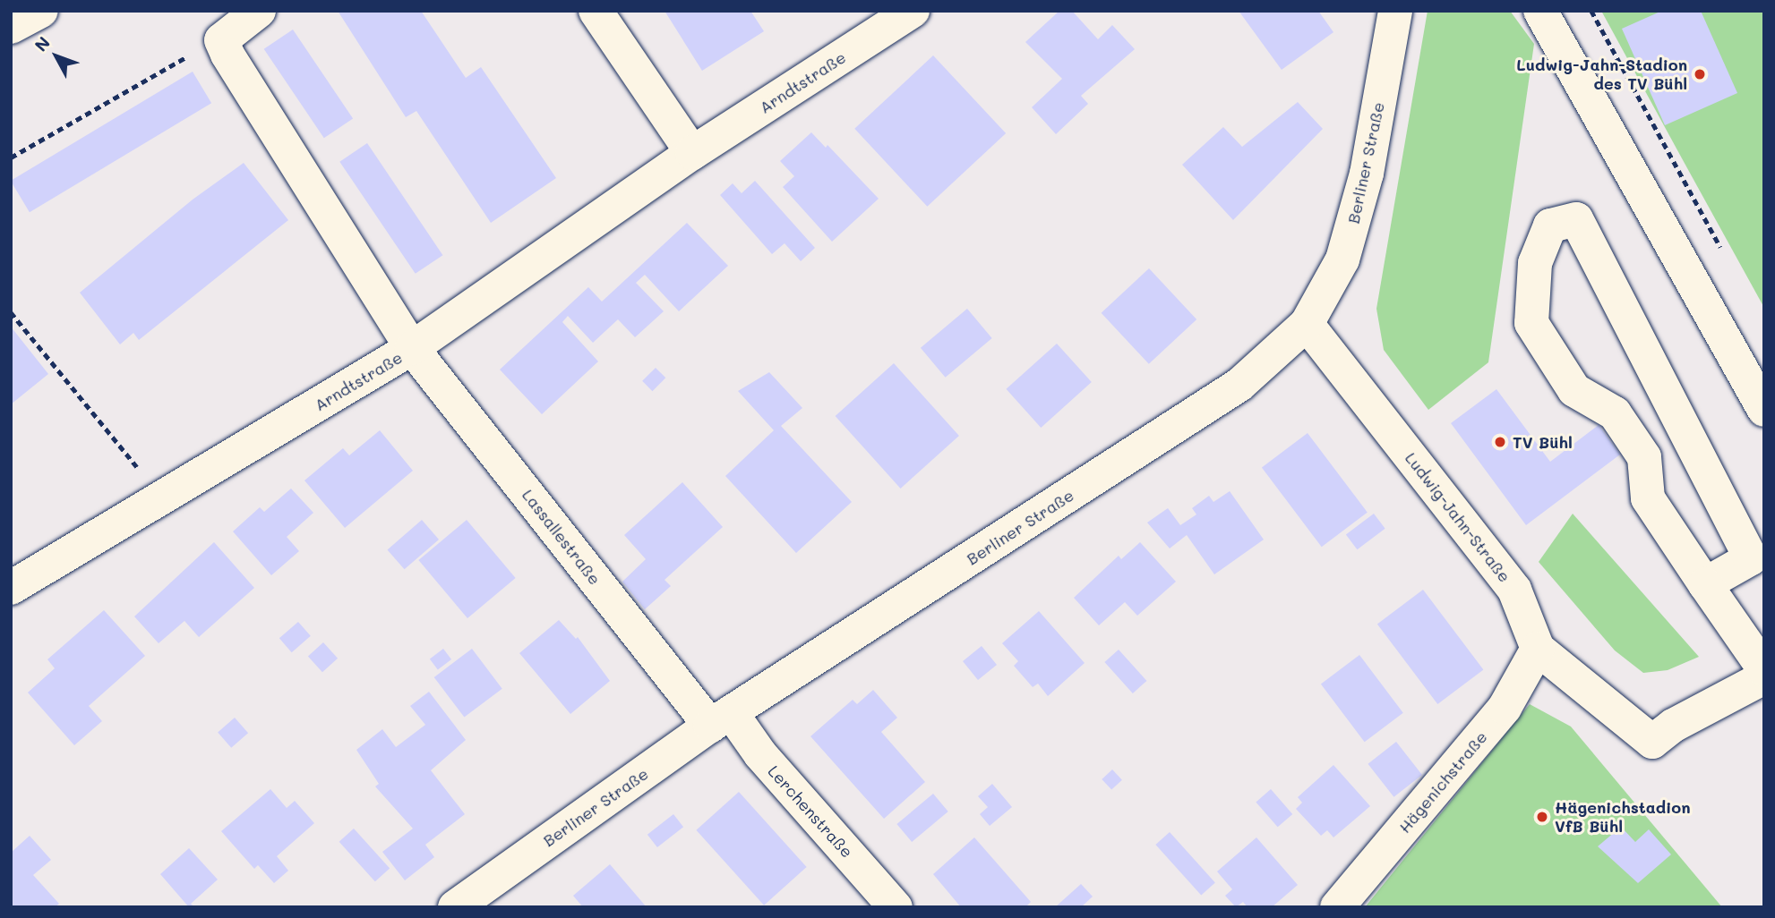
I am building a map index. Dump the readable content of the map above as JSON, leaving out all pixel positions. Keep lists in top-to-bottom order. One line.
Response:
{"streets":{"street":["Arndtstraße","Berliner Straße","Ludwig-Jahn-Straße","Lassallestraße","Hägenichstraße","Lerchenstraße"]},"crossings":[["Arndtstraße","Lassallestraße"],["Berliner Straße","Ludwig-Jahn-Straße"],["Berliner Straße","Lassallestraße"],["Berliner Straße","Lerchenstraße"],["Ludwig-Jahn-Straße","Hägenichstraße"],["Lassallestraße","Lerchenstraße"]],"places":["Ludwig-Jahn-Stadion des TV Bühl","TV Bühl","Hägenichstadion VfB Bühl"],"north":"top left"}
